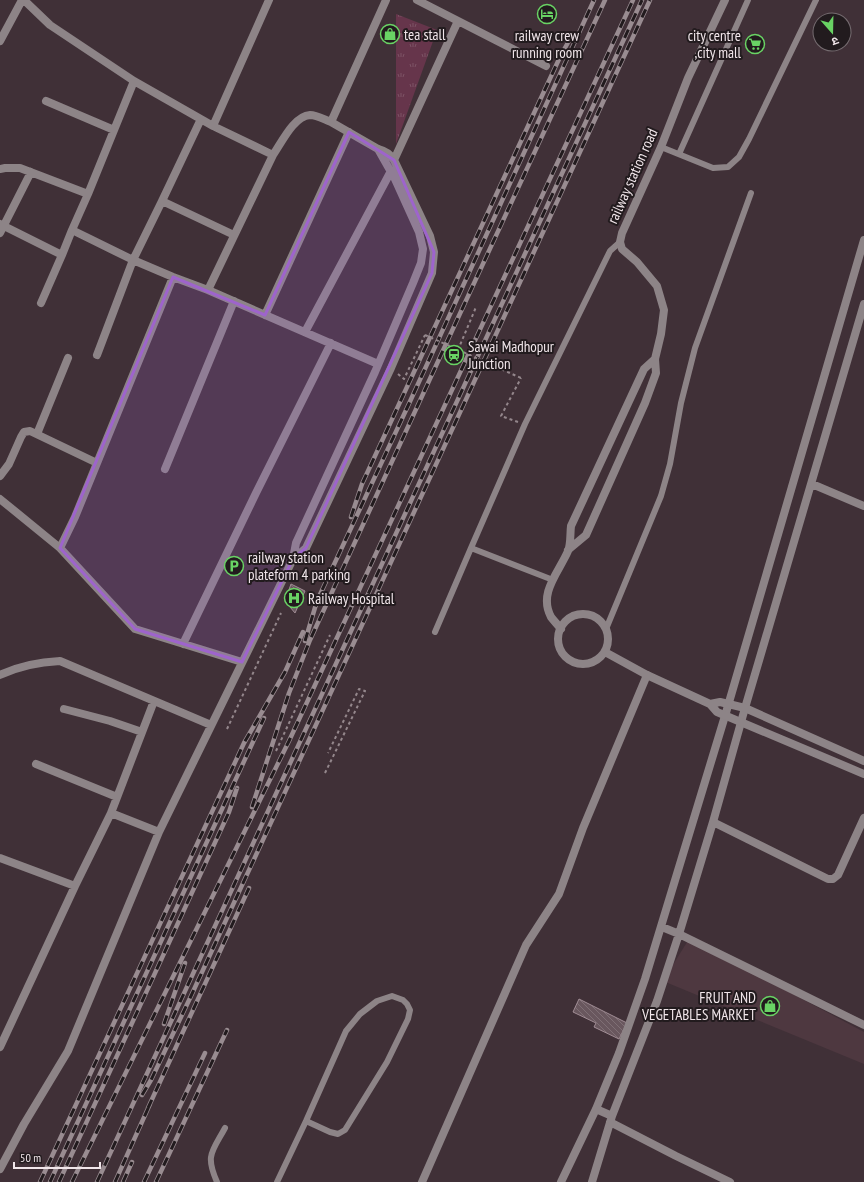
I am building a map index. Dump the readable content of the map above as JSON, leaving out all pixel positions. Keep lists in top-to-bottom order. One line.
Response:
{"streets":{"street":["railway station road"]},"places":{"hotel":["railway crew running room"],"shop":["tea stall","FRUIT AND VEGETABLES MARKET"],"supermarket":["city centre ,city mall"],"station":["Sawai Madhopur Junction"],"parking":["railway station plateform 4 parking"],"hospital":["Railway Hospital"]},"scale_bar":"50 m","north":"bottom"}
